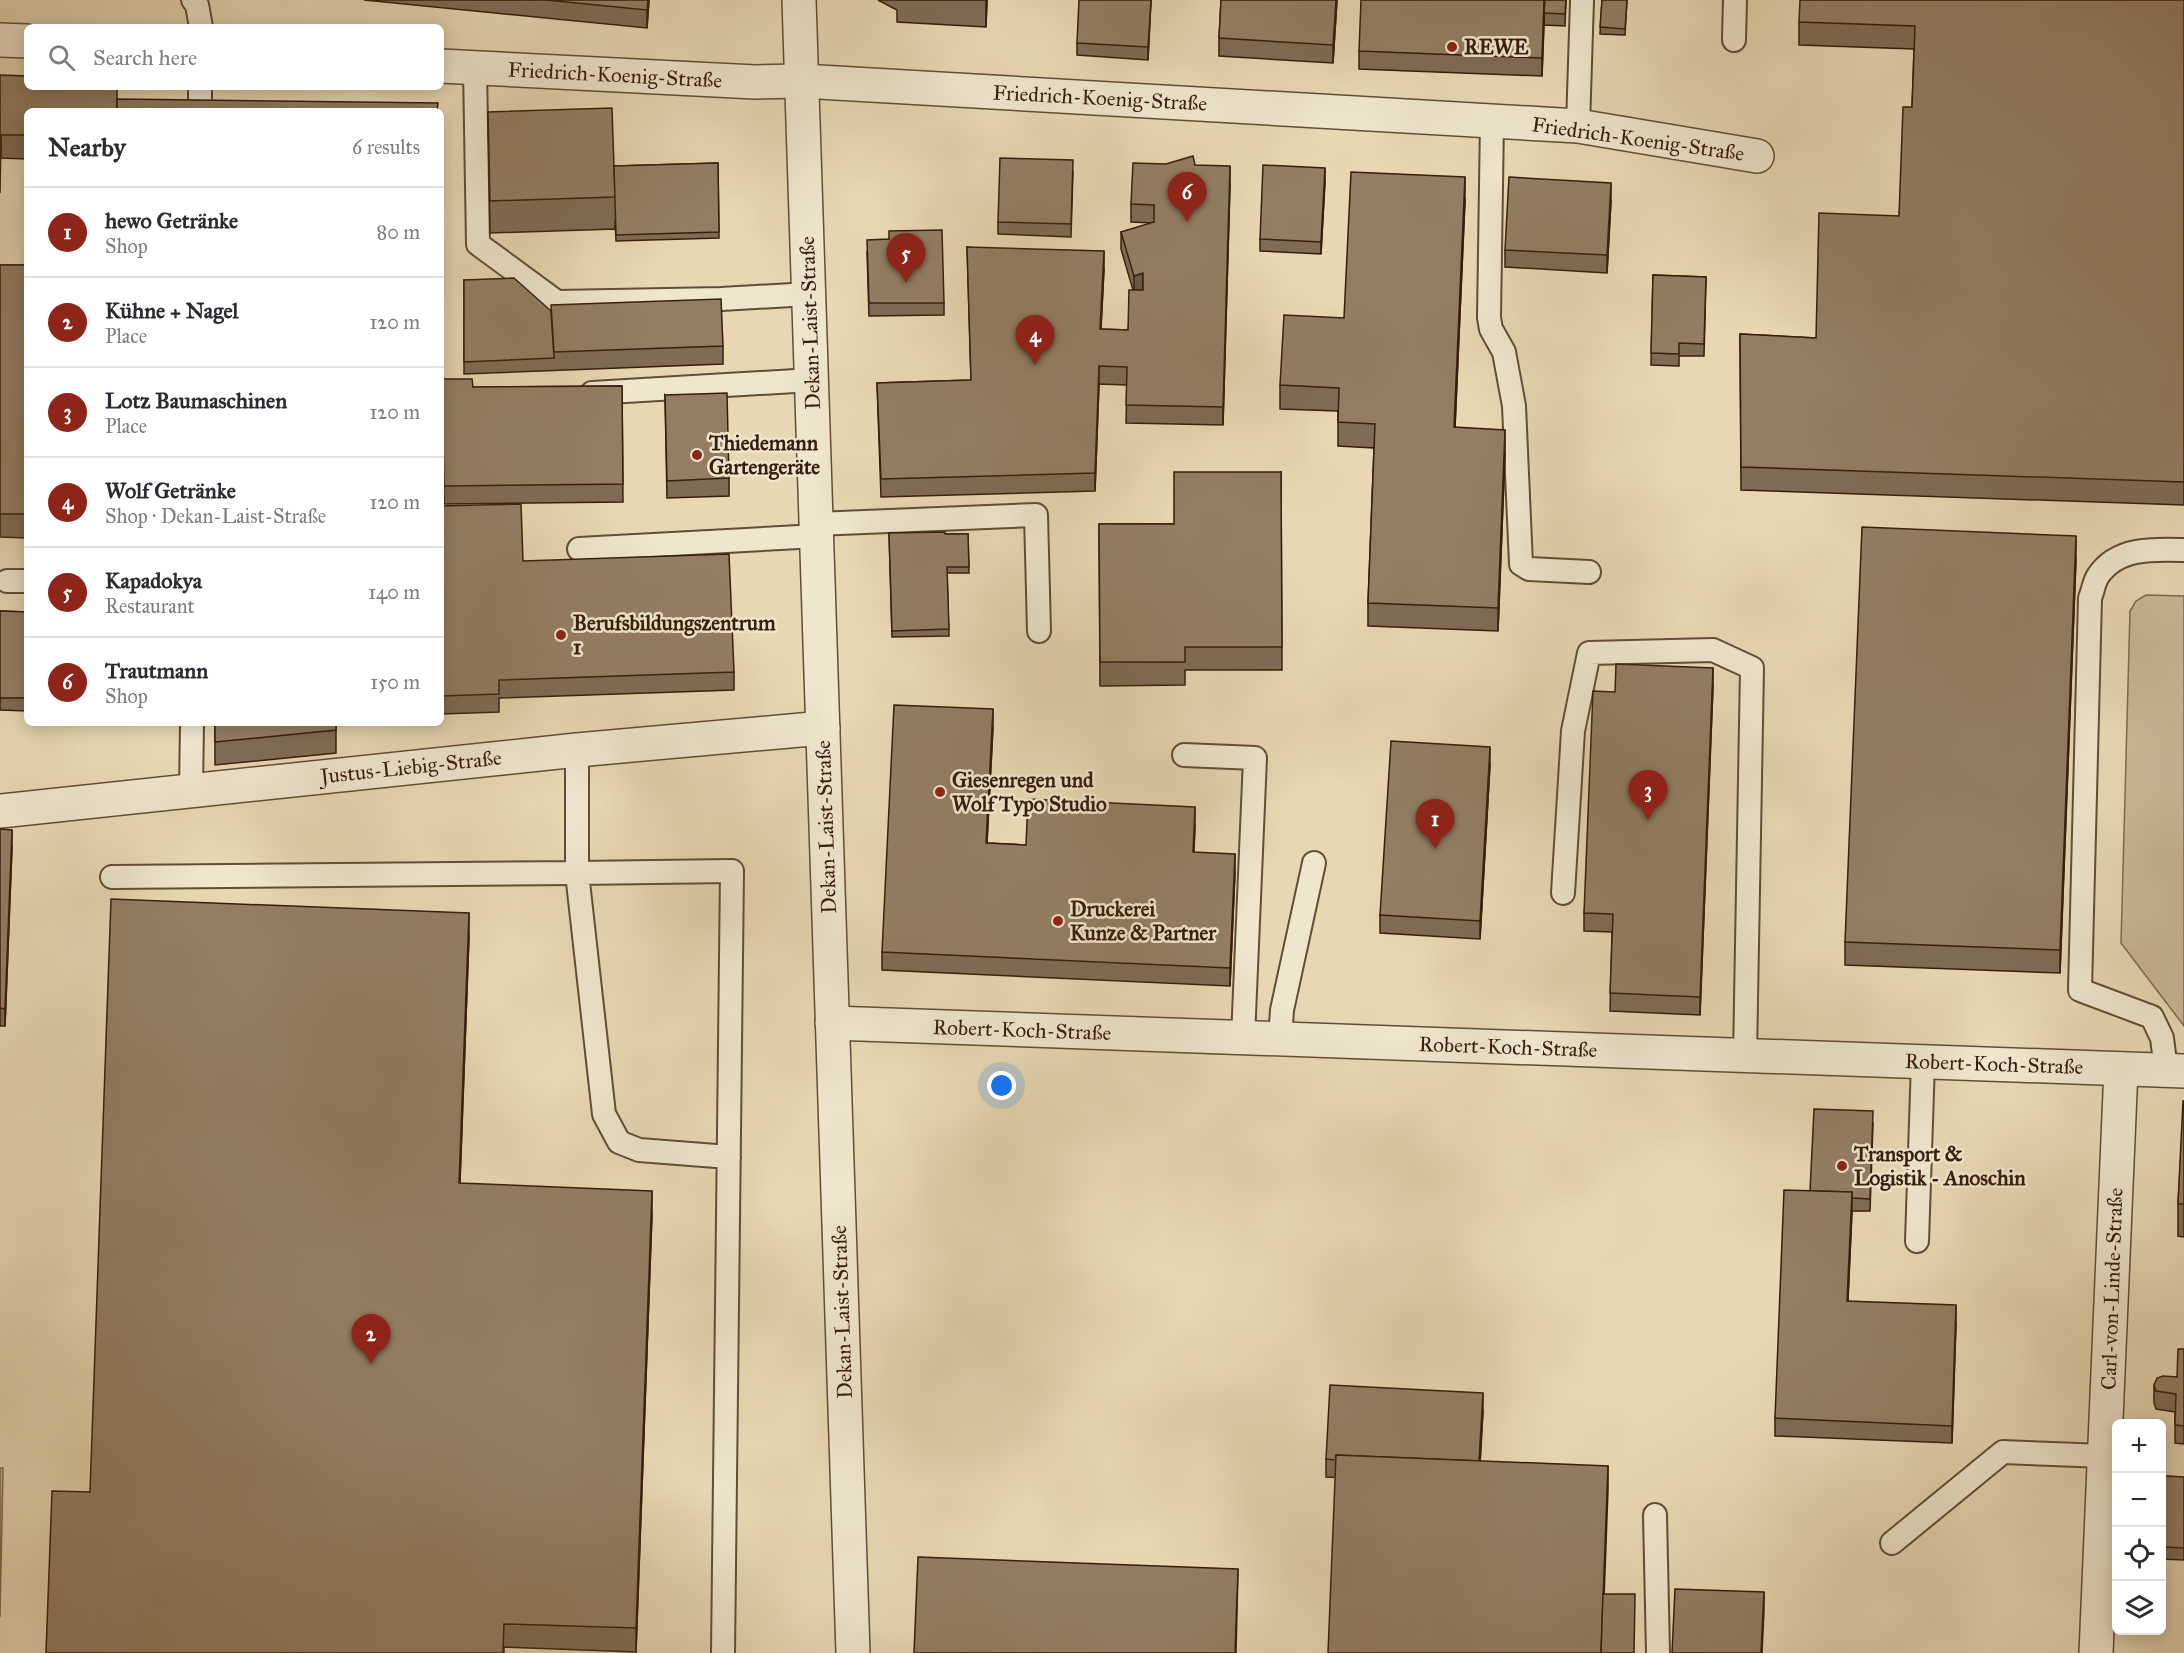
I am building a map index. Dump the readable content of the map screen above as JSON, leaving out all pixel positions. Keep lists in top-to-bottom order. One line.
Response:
{"streets":{"street":["Friedrich-Koenig-Straße","Dekan-Laist-Straße","Justus-Liebig-Straße","Robert-Koch-Straße","Carl-von-Linde-Straße"]},"crossings":[["Friedrich-Koenig-Straße","Dekan-Laist-Straße"],["Dekan-Laist-Straße","Justus-Liebig-Straße"],["Dekan-Laist-Straße","Robert-Koch-Straße"],["Robert-Koch-Straße","Carl-von-Linde-Straße"]],"places":["REWE","Thiedemann Gartengeräte","Berufsbildungszentrum 1","Giesenregen und Wolf Typo Studio","Druckerei Kunze & Partner","Transport & Logistik - Anoschin"],"page":{"search":"Search here","heading":["Nearby","6 results"],"pins":["6","5","4","3","1","2"],"list":[{"mark":"1","name":"hewo Getränke","note":"Shop","value":"80 m"},{"mark":"2","name":"Kühne + Nagel","note":"Place","value":"120 m"},{"mark":"3","name":"Lotz Baumaschinen","note":"Place","value":"120 m"},{"mark":"4","name":"Wolf Getränke","note":"Shop · Dekan-Laist-Straße","value":"120 m"},{"mark":"5","name":"Kapadokya","note":"Restaurant","value":"140 m"},{"mark":"6","name":"Trautmann","note":"Shop","value":"150 m"}],"map_buttons":["+","−"]}}
